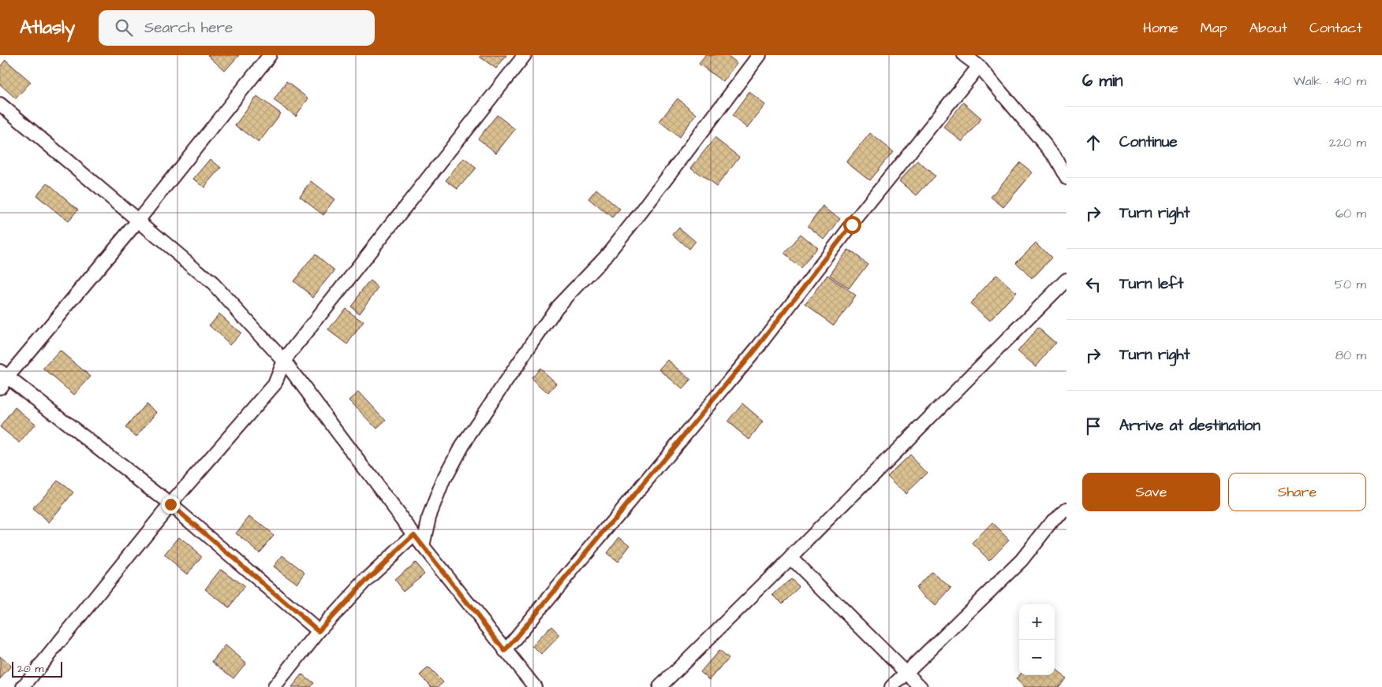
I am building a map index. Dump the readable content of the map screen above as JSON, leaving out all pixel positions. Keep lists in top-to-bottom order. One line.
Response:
{"scale_bar":"20 m","page":{"header":"Atlasly","search":"Search here","nav":["Home","Map","About","Contact"],"heading":["6 min","Walk · 410 m"],"list":[["Continue","220 m"],["Turn right","60 m"],["Turn left","50 m"],["Turn right","80 m"],"Arrive at destination"],"buttons":["Save","Share"],"map_buttons":["+","−"],"scale":"20 m"}}
